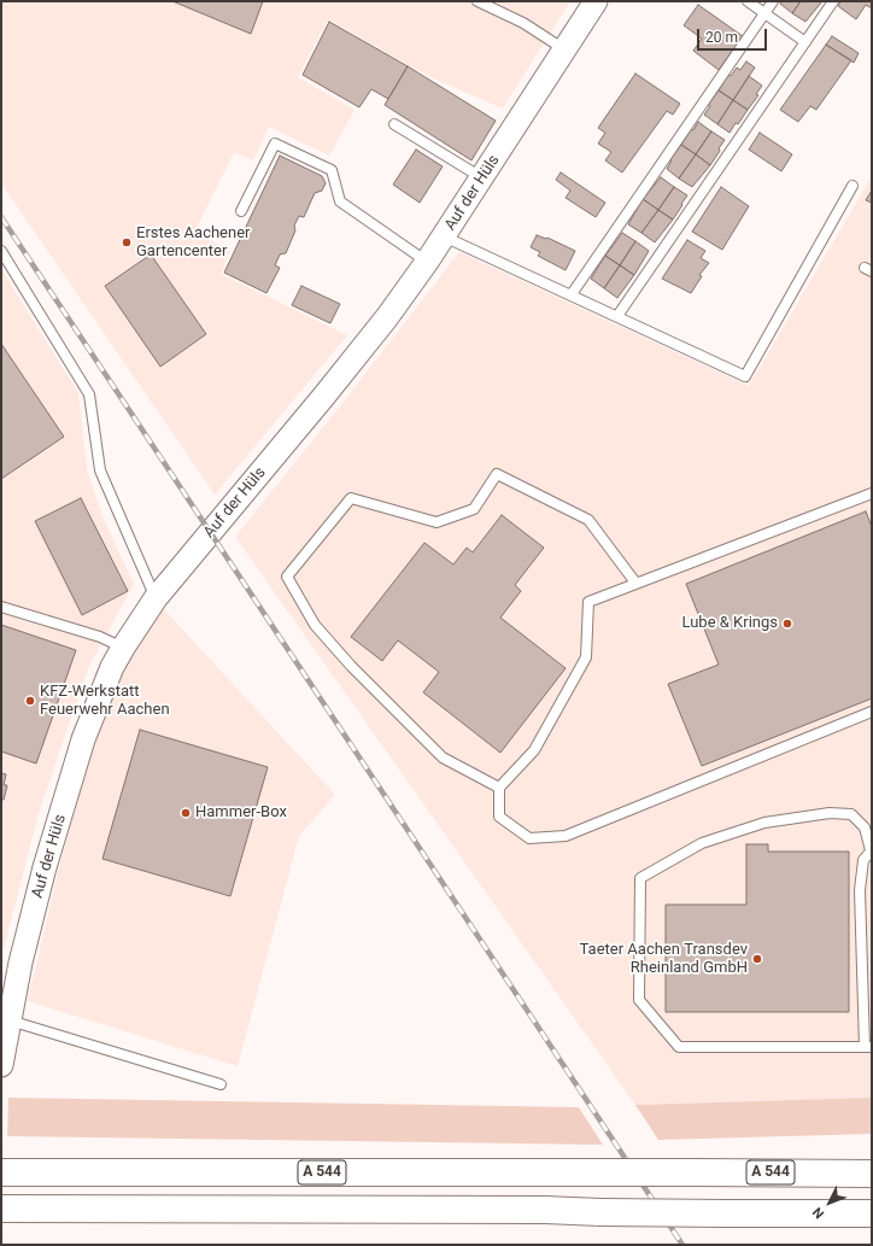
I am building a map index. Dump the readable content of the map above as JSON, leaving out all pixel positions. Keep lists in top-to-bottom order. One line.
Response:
{"streets":{"highway":["A 544"],"street":["Auf der Hüls"]},"places":["Erstes Aachener Gartencenter","Lube & Krings","KFZ-Werkstatt Feuerwehr Aachen","Hammer-Box","Taeter Aachen Transdev Rheinland GmbH"],"scale_bar":"20 m","north":"bottom left"}
